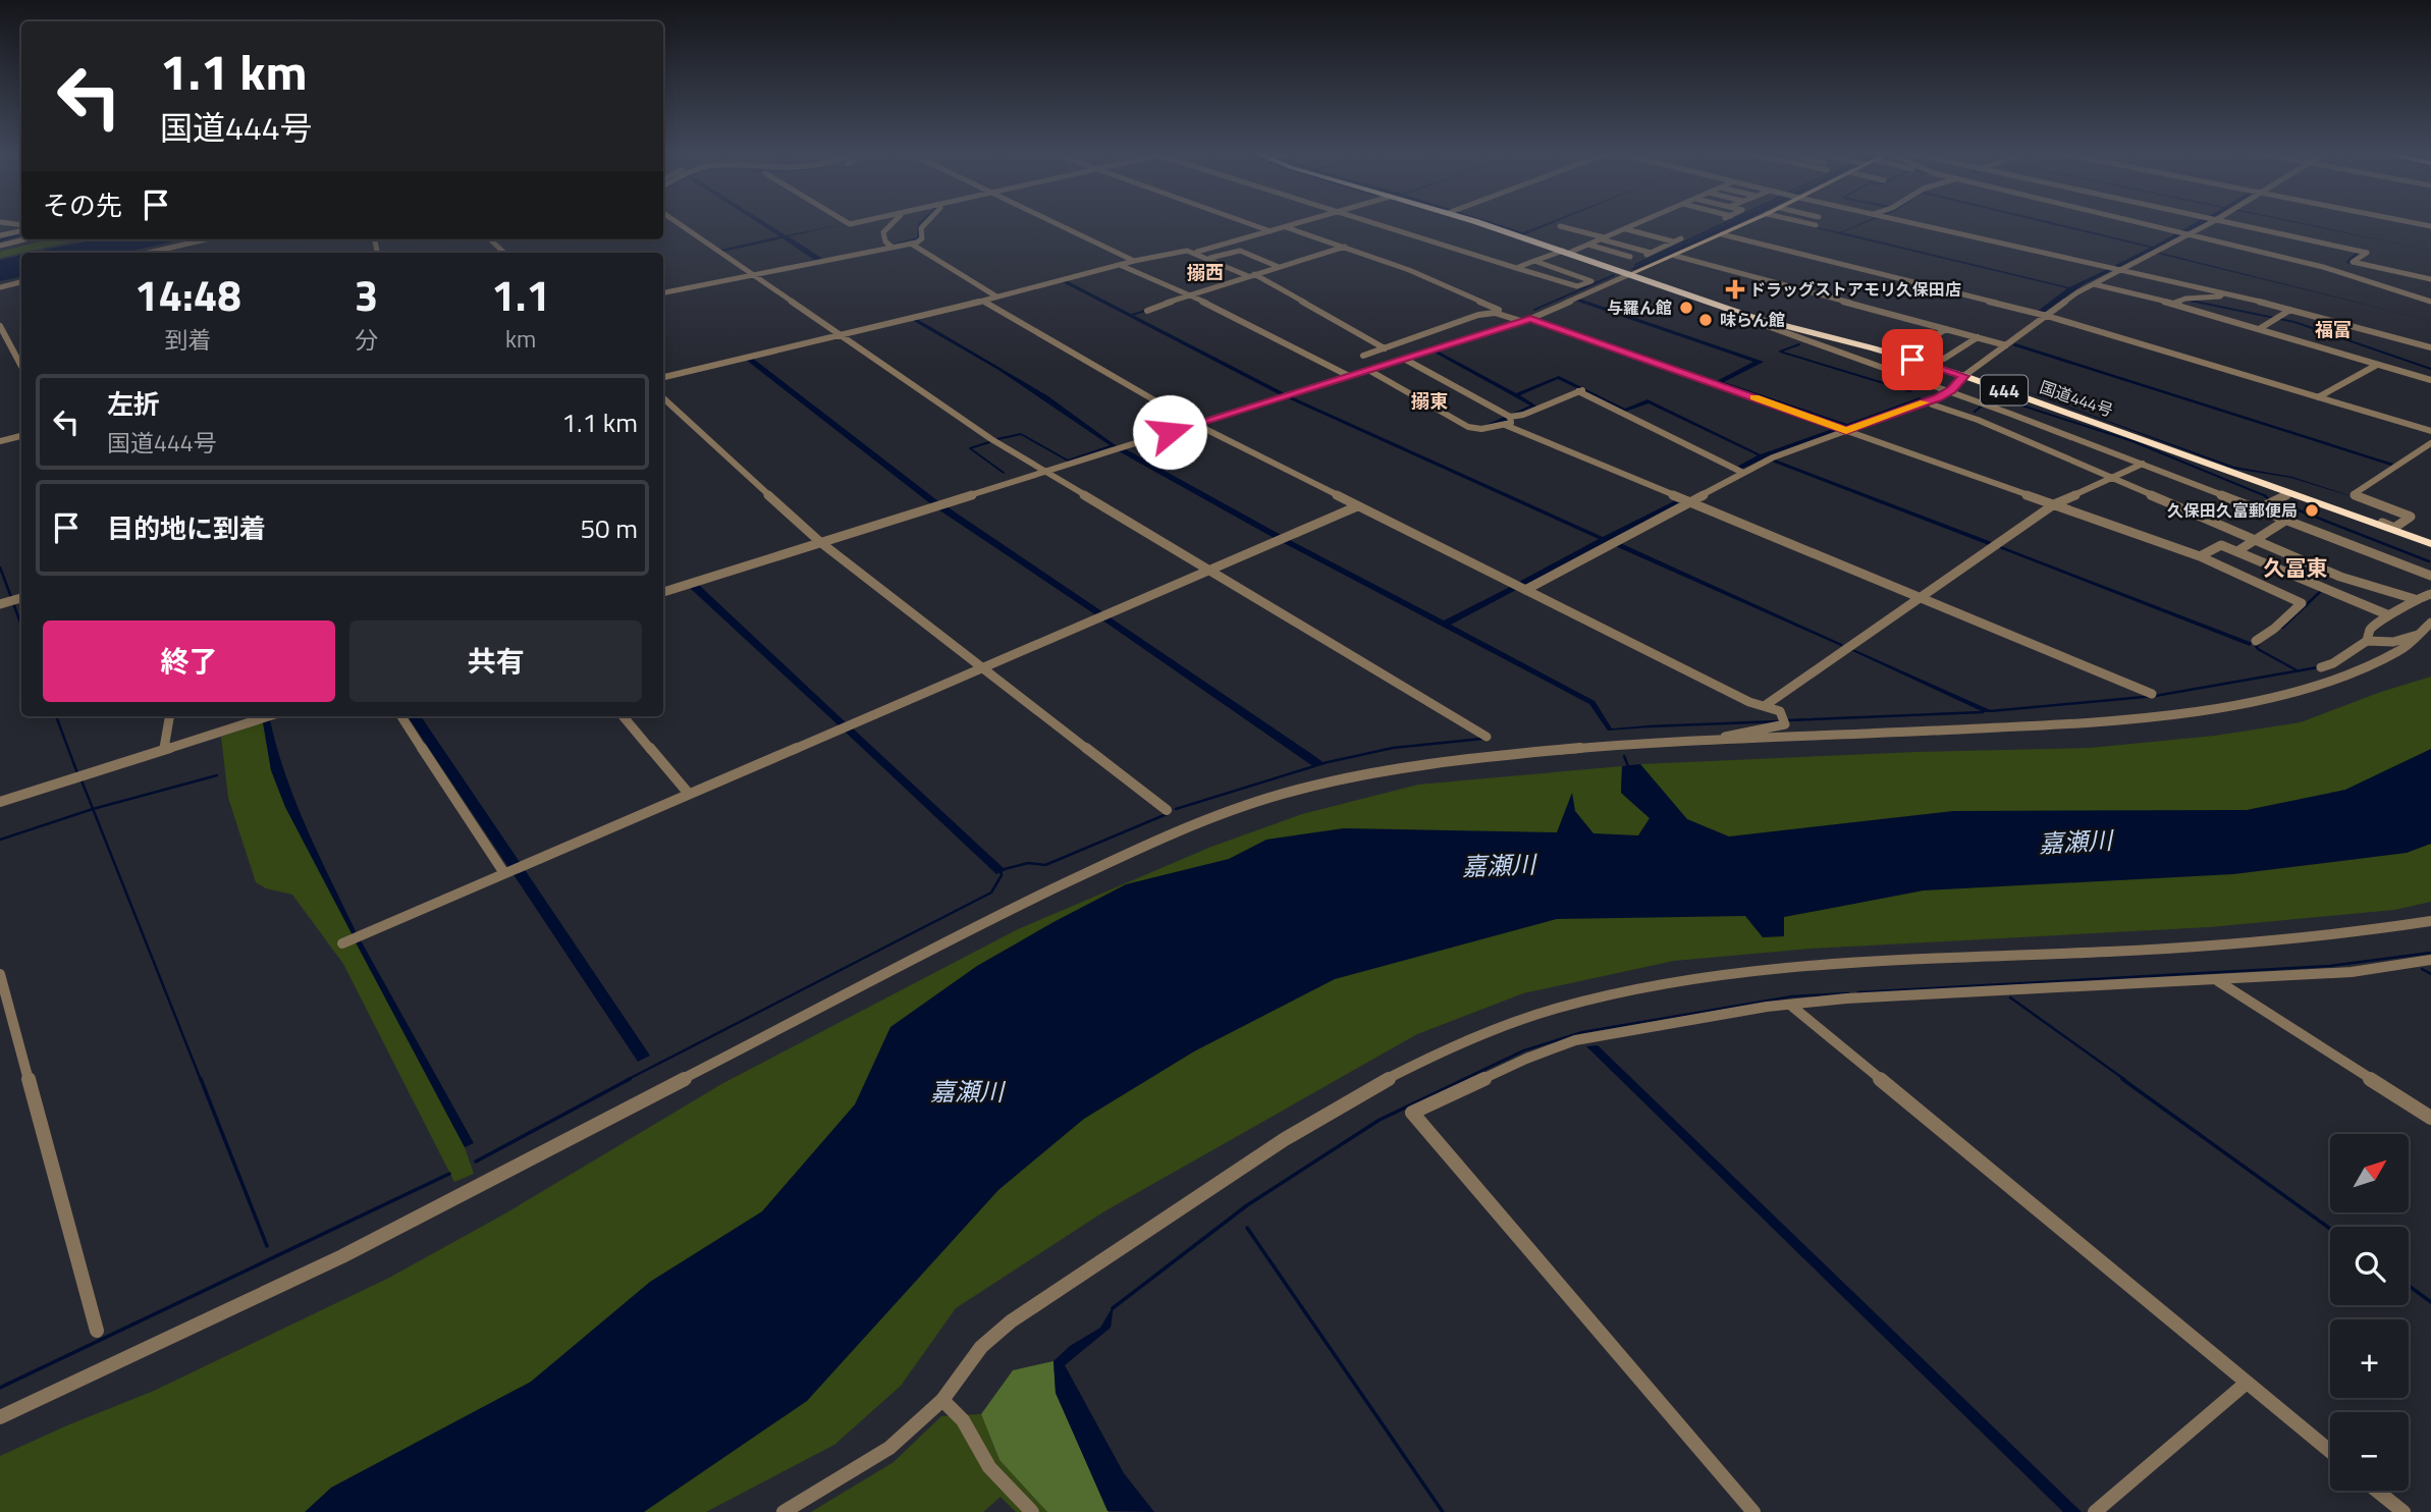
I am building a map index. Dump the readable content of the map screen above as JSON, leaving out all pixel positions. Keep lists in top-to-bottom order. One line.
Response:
{"streets":{"highway":["444","国道444号"]},"districts":["搦西","福富","搦東","久冨東"],"water":["嘉瀬川"],"places":{"health":["ドラッグストアモリ久保田店"],"other":["与羅ん館","味らん館","久保田久富郵便局"]},"north":"top right","page":{"turn":["1.1 km","国道444号"],"then":"その先","eta":["14:48","到着","3","分","1.1","km"],"list":[{"name":"左折","note":"国道444号","value":"1.1 km"},{"name":"目的地に到着","value":"50 m"}],"buttons":["終了","共有"],"map_buttons":["+","−"]}}
